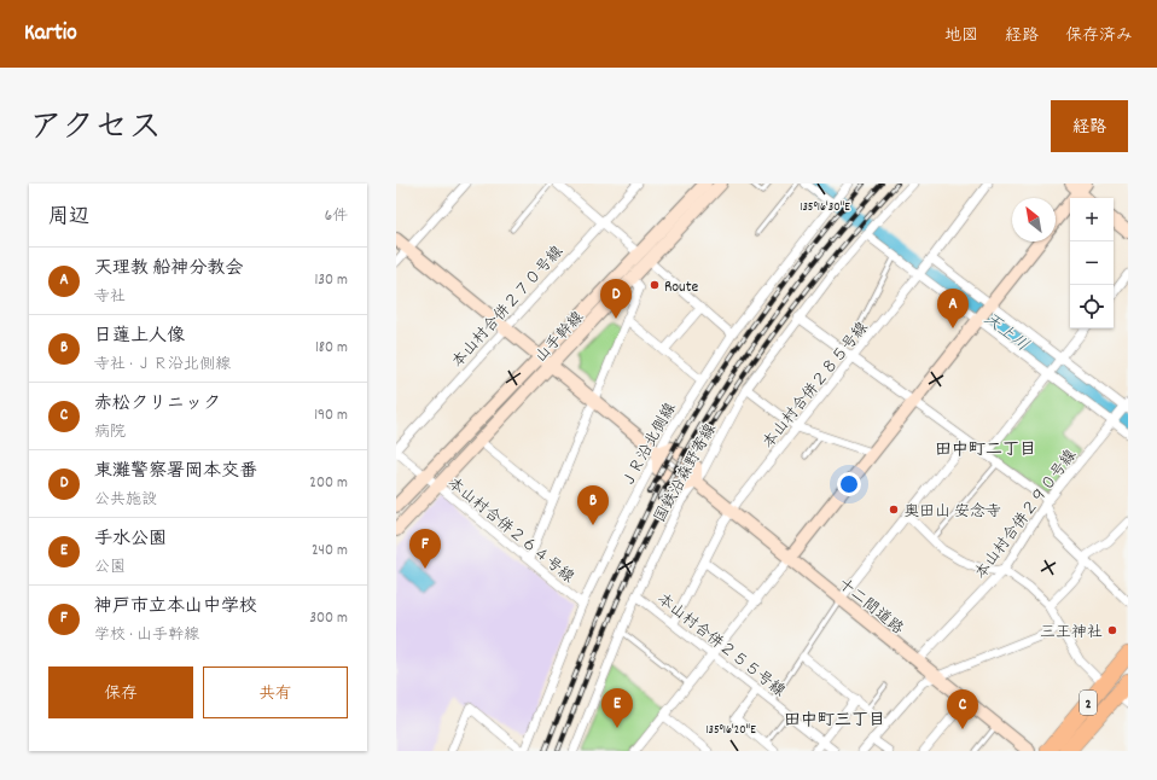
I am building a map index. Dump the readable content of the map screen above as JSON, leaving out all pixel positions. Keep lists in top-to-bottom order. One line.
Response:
{"streets":{"highway":["2"],"street":["本山村合併２７０号線","山手幹線","本山村合併２８５号線","ＪＲ沿北側線","国鉄沿森野寄線","本山村合併２９０号線","本山村合併２６４号線","十二間道路","本山村合併２５５号線"]},"crossings":[["本山村合併２７０号線","本山村合併２６４号線"],["山手幹線","本山村合併２６４号線"],["本山村合併２８５号線","十二間道路"],["本山村合併２８５号線","本山村合併２５５号線"],["ＪＲ沿北側線","本山村合併２６４号線"],["国鉄沿森野寄線","十二間道路"],["国鉄沿森野寄線","本山村合併２５５号線"],["本山村合併２９０号線","十二間道路"]],"districts":["田中町二丁目","田中町三丁目"],"water":["天上川"],"places":["Route","奥田山 安念寺","三王神社"],"north":"top left","page":{"header":"Kartio","nav":["地図","経路","保存済み"],"title":"アクセス","buttons":["経路",["保存","共有"]],"heading":["周辺","6件"],"map_buttons":["+","−"],"list":[{"mark":"A","name":"天理教 船神分教会","note":"寺社","value":"130 m"},{"mark":"B","name":"日蓮上人像","note":"寺社 · ＪＲ沿北側線","value":"180 m"},{"mark":"C","name":"赤松クリニック","note":"病院","value":"190 m"},{"mark":"D","name":"東灘警察署岡本交番","note":"公共施設","value":"200 m"},{"mark":"E","name":"手水公園","note":"公園","value":"240 m"},{"mark":"F","name":"神戸市立本山中学校","note":"学校 · 山手幹線","value":"300 m"}],"pins":["D","A","B","F","E","C"]},"coordinates":["135°16'30\"E","135°16'20\"E"]}
